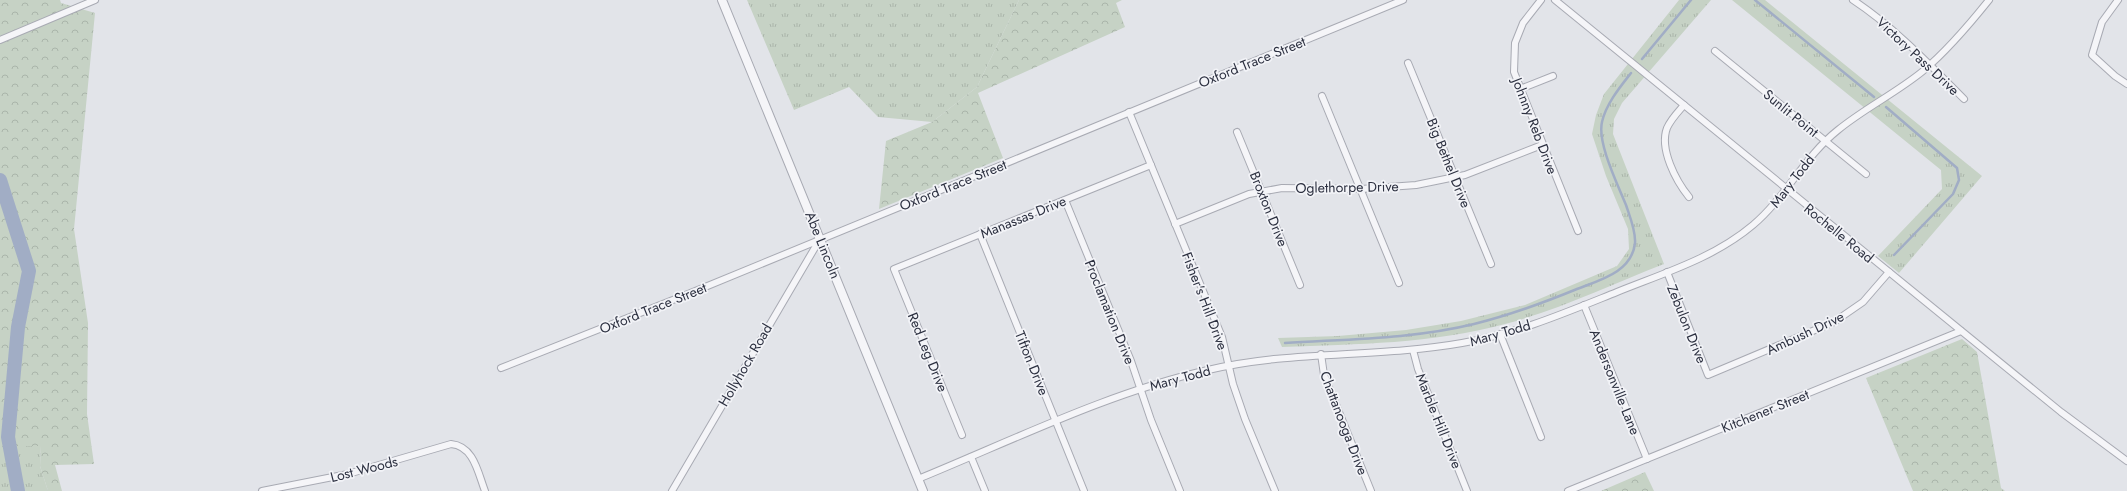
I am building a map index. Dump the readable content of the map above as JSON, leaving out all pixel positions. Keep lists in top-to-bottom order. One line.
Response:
{"streets":{"street":["Victory Pass Drive","Oxford Trace Street","Sunlit Point","Johnny Reb Drive","Big Bethel Drive","Mary Todd","Oglethorpe Drive","Broxton Drive","Manassas Drive","Rochelle Road","Abe Lincoln","Fisher's Hill Drive","Proclamation Drive","Zebulon Drive","Ambush Drive","Red Leg Drive","Tifton Drive","Hollyhock Road","Andersonville Lane","Kitchener Street","Marble Hill Drive","Chattanooga Drive","Lost Woods"]},"crossings":[["Victory Pass Drive","Mary Todd"],["Oxford Trace Street","Abe Lincoln"],["Oxford Trace Street","Fisher's Hill Drive"],["Oxford Trace Street","Hollyhock Road"],["Sunlit Point","Mary Todd"],["Johnny Reb Drive","Oglethorpe Drive"],["Big Bethel Drive","Oglethorpe Drive"],["Mary Todd","Rochelle Road"],["Mary Todd","Abe Lincoln"],["Mary Todd","Fisher's Hill Drive"],["Mary Todd","Proclamation Drive"],["Mary Todd","Zebulon Drive"],["Mary Todd","Tifton Drive"],["Mary Todd","Andersonville Lane"],["Mary Todd","Marble Hill Drive"],["Mary Todd","Chattanooga Drive"],["Oglethorpe Drive","Broxton Drive"],["Oglethorpe Drive","Fisher's Hill Drive"],["Manassas Drive","Fisher's Hill Drive"],["Manassas Drive","Proclamation Drive"],["Manassas Drive","Red Leg Drive"],["Manassas Drive","Tifton Drive"],["Rochelle Road","Ambush Drive"],["Rochelle Road","Kitchener Street"],["Abe Lincoln","Hollyhock Road"],["Zebulon Drive","Ambush Drive"],["Andersonville Lane","Kitchener Street"]]}
